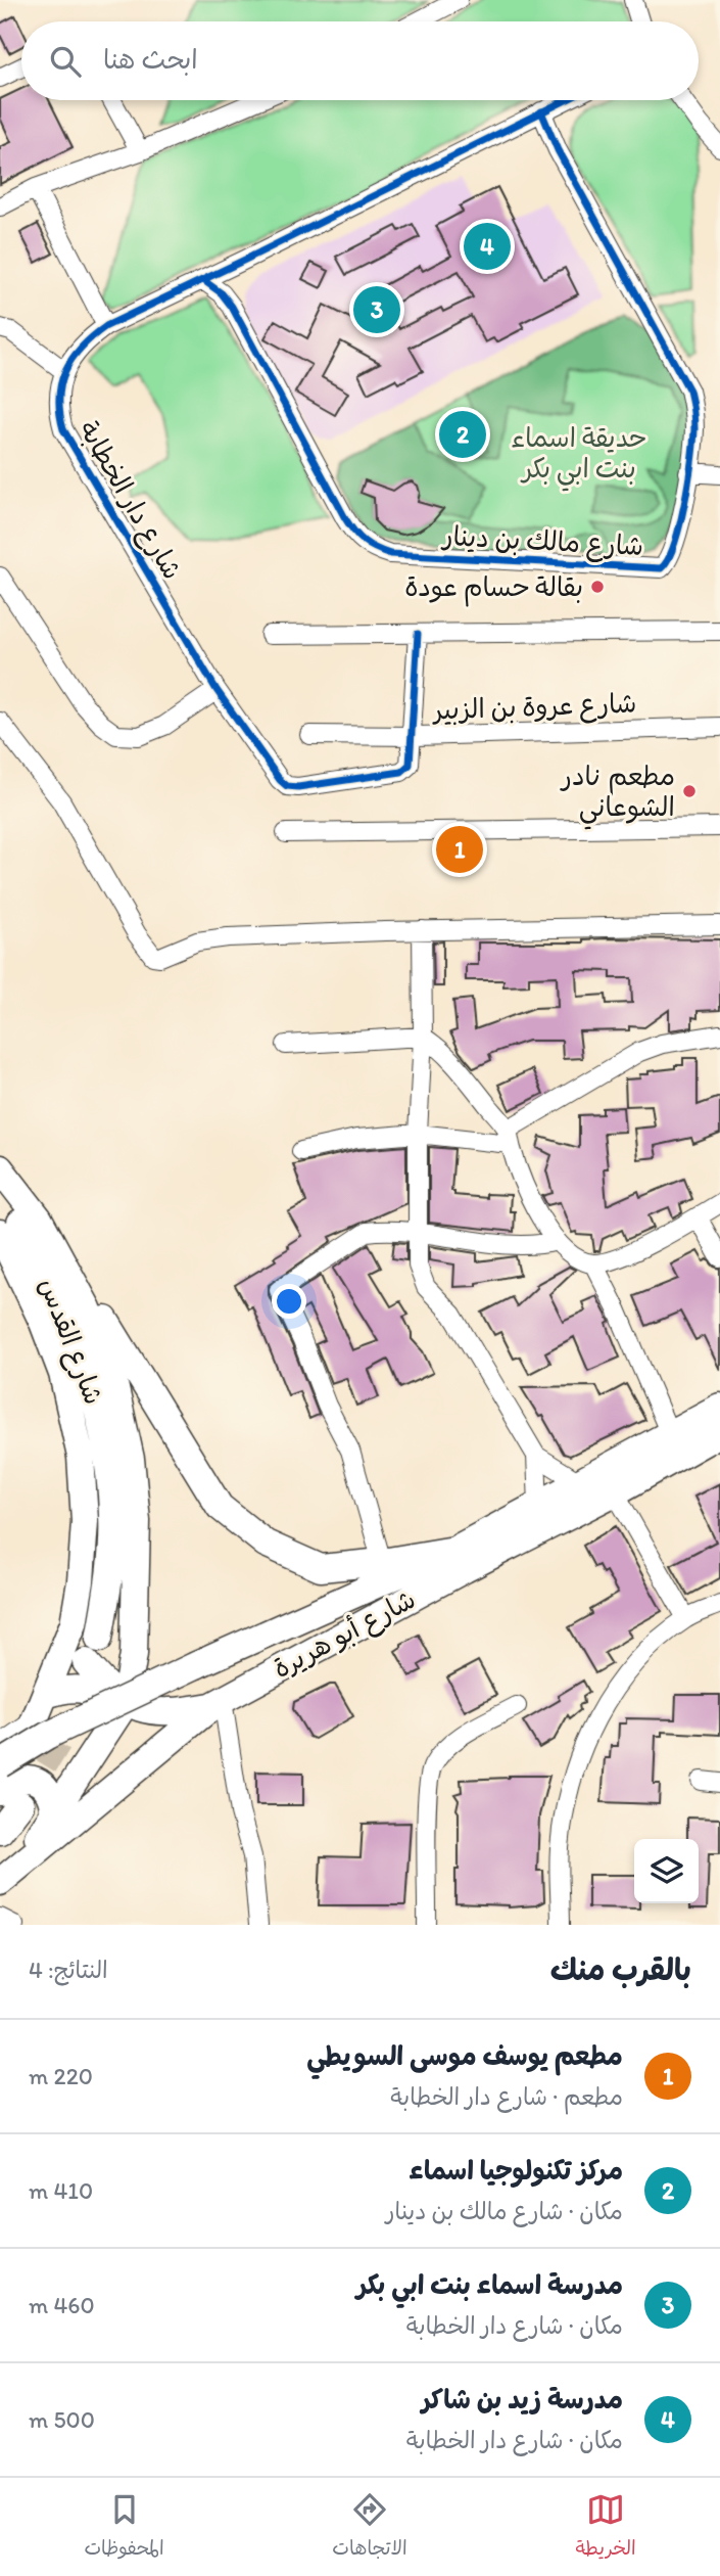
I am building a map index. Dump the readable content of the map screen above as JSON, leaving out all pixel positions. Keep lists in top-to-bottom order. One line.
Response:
{"streets":{"highway":["شارع القدس","شارع أبو هريرة"],"street":["شارع دار الخطابة","شارع مالك بن دينار","شارع عروة بن الزبير"]},"crossings":[["شارع دار الخطابة","شارع مالك بن دينار"],["شارع دار الخطابة","شارع عروة بن الزبير"]],"parks":["حديقة اسماء بنت ابي بكر"],"places":["بقالة حسام عودة","مطعم نادر الشوعاني"],"page":{"search":"ابحث هنا","pins":["4","3","2","1"],"heading":["بالقرب منك","النتائج: 4"],"list":[{"mark":"1","name":"مطعم يوسف موسى السويطي","note":"مطعم · شارع دار الخطابة","value":"220 m"},{"mark":"2","name":"مركز تكنولوجيا اسماء","note":"مكان · شارع مالك بن دينار","value":"410 m"},{"mark":"3","name":"مدرسة اسماء بنت ابي بكر","note":"مكان · شارع دار الخطابة","value":"460 m"},{"mark":"4","name":"مدرسة زيد بن شاكر","note":"مكان · شارع دار الخطابة","value":"500 m"}],"nav":["الخريطة","الاتجاهات","المحفوظات"]}}
